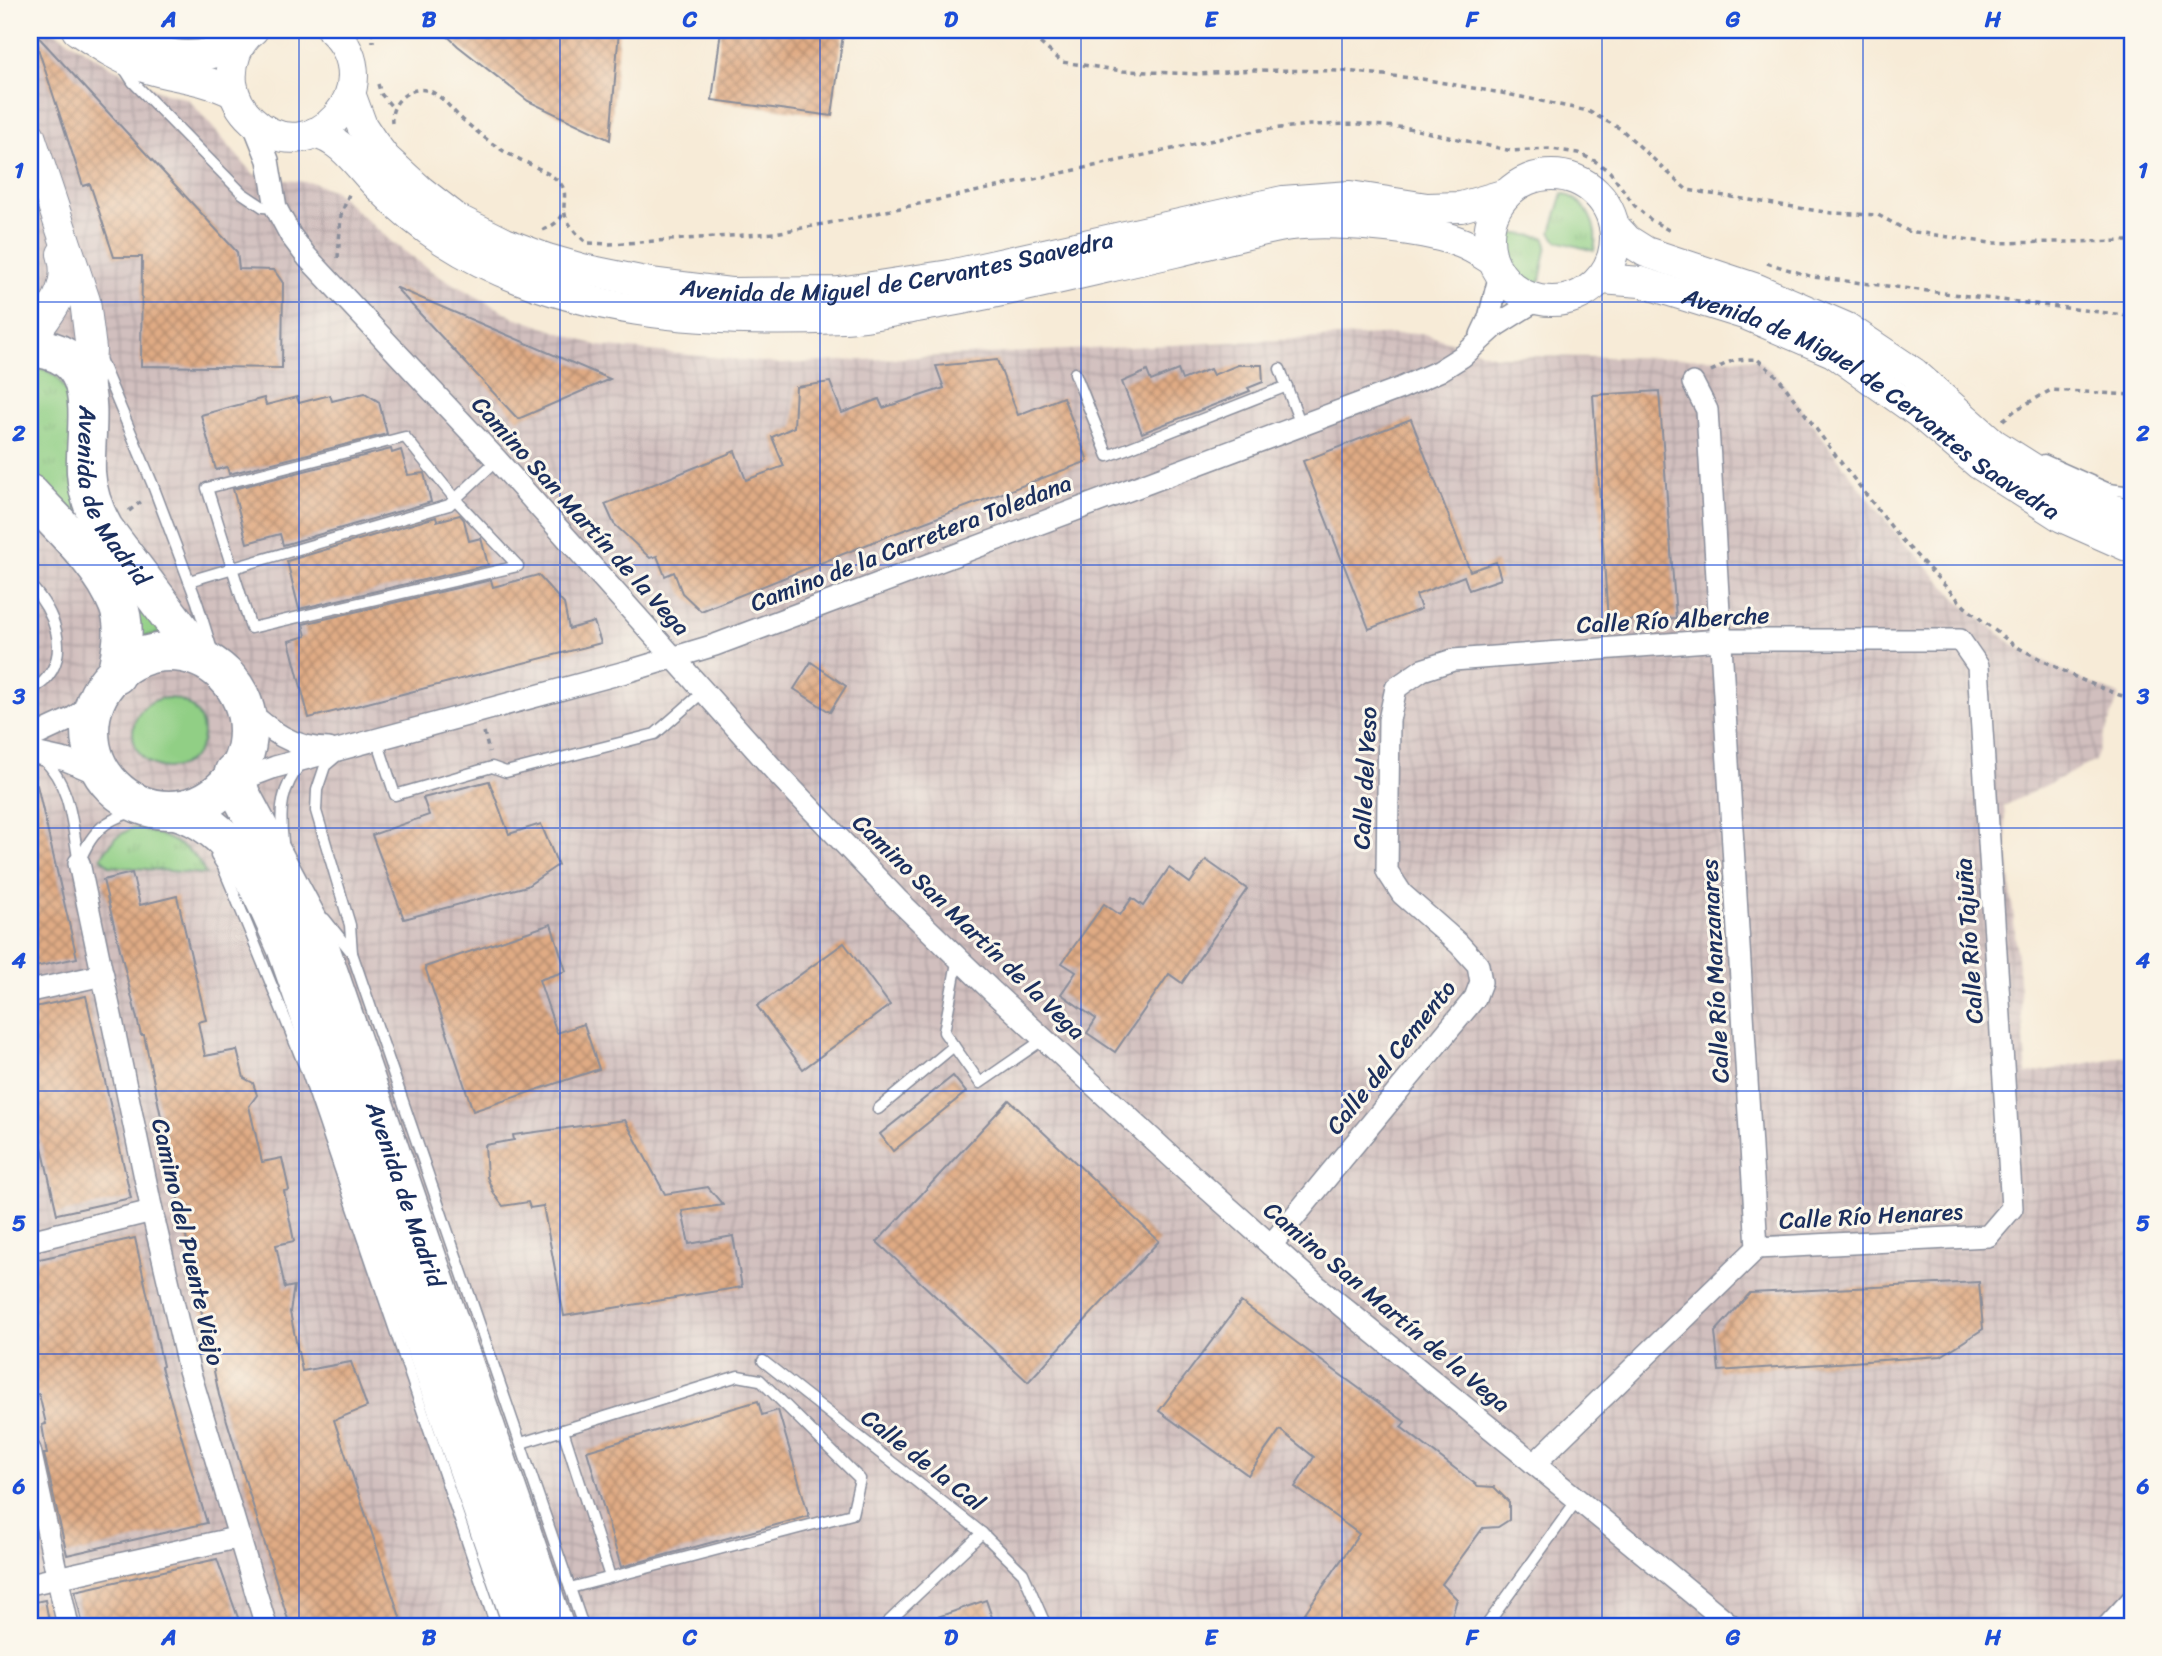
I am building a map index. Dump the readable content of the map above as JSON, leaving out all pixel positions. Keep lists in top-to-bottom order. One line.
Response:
{"streets":{"highway":["Avenida de Madrid"],"main road":["Avenida de Miguel de Cervantes Saavedra"],"street":["Camino San Martín de la Vega","Camino de la Carretera Toledana","Calle Río Alberche","Calle del Yeso","Calle Río Tajuña","Calle Río Manzanares","Calle del Cemento","Calle Río Henares","Camino del Puente Viejo"],"lane":["Calle de la Cal"]},"crossings":[["Avenida de Miguel de Cervantes Saavedra","Camino San Martín de la Vega"],["Avenida de Miguel de Cervantes Saavedra","Camino de la Carretera Toledana"],["Avenida de Madrid","Camino de la Carretera Toledana"],["Camino San Martín de la Vega","Camino de la Carretera Toledana"],["Camino San Martín de la Vega","Calle del Cemento"],["Calle Río Alberche","Calle del Yeso"],["Calle Río Alberche","Calle Río Tajuña"],["Calle Río Alberche","Calle Río Manzanares"],["Calle del Yeso","Calle del Cemento"],["Calle Río Tajuña","Calle Río Henares"],["Calle Río Manzanares","Calle Río Henares"]],"grid":{"columns":["A","B","C","D","E","F","G","H"],"rows":["1","2","3","4","5","6"]}}
